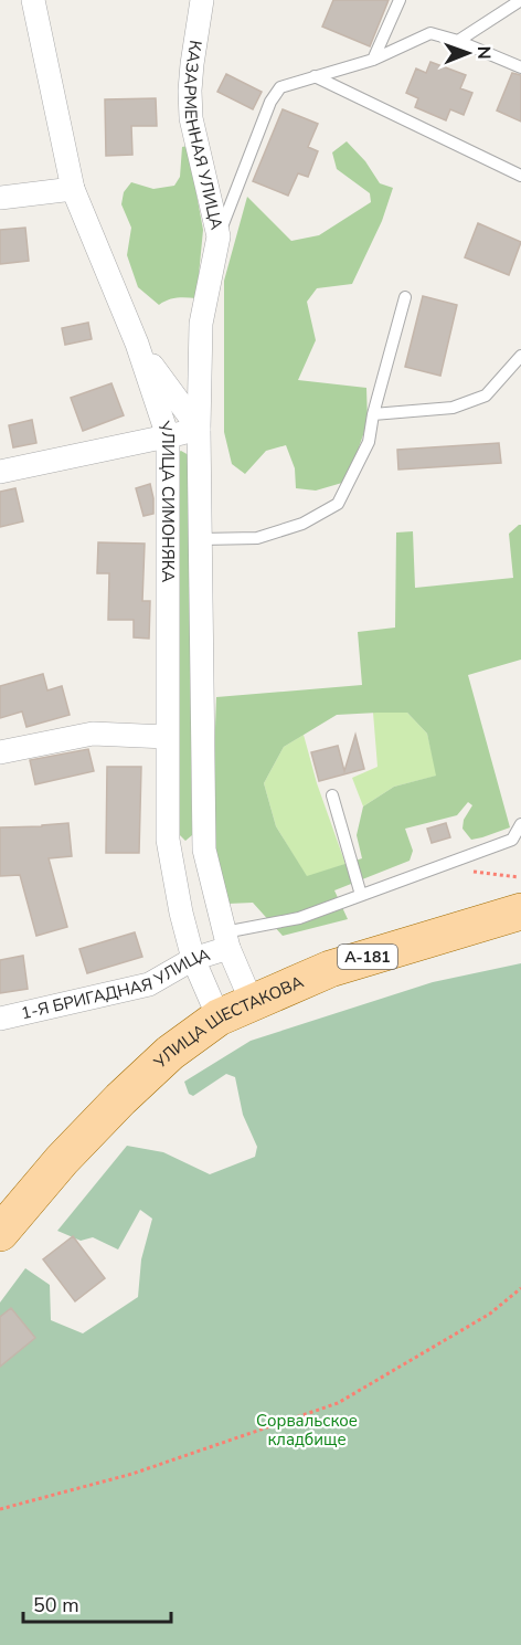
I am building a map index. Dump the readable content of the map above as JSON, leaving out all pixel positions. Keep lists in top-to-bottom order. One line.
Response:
{"streets":{"main road":["А-181","УЛИЦА ШЕСТАКОВА"],"street":["КАЗАРМЕННАЯ УЛИЦА","УЛИЦА СИМОНЯКА","1-Я БРИГАДНАЯ УЛИЦА"]},"crossings":[["КАЗАРМЕННАЯ УЛИЦА","УЛИЦА СИМОНЯКА"],["УЛИЦА СИМОНЯКА","1-Я БРИГАДНАЯ УЛИЦА"],["УЛИЦА СИМОНЯКА","УЛИЦА ШЕСТАКОВА"]],"parks":["Сорвальское кладбище"],"scale_bar":"50 m","north":"right"}
